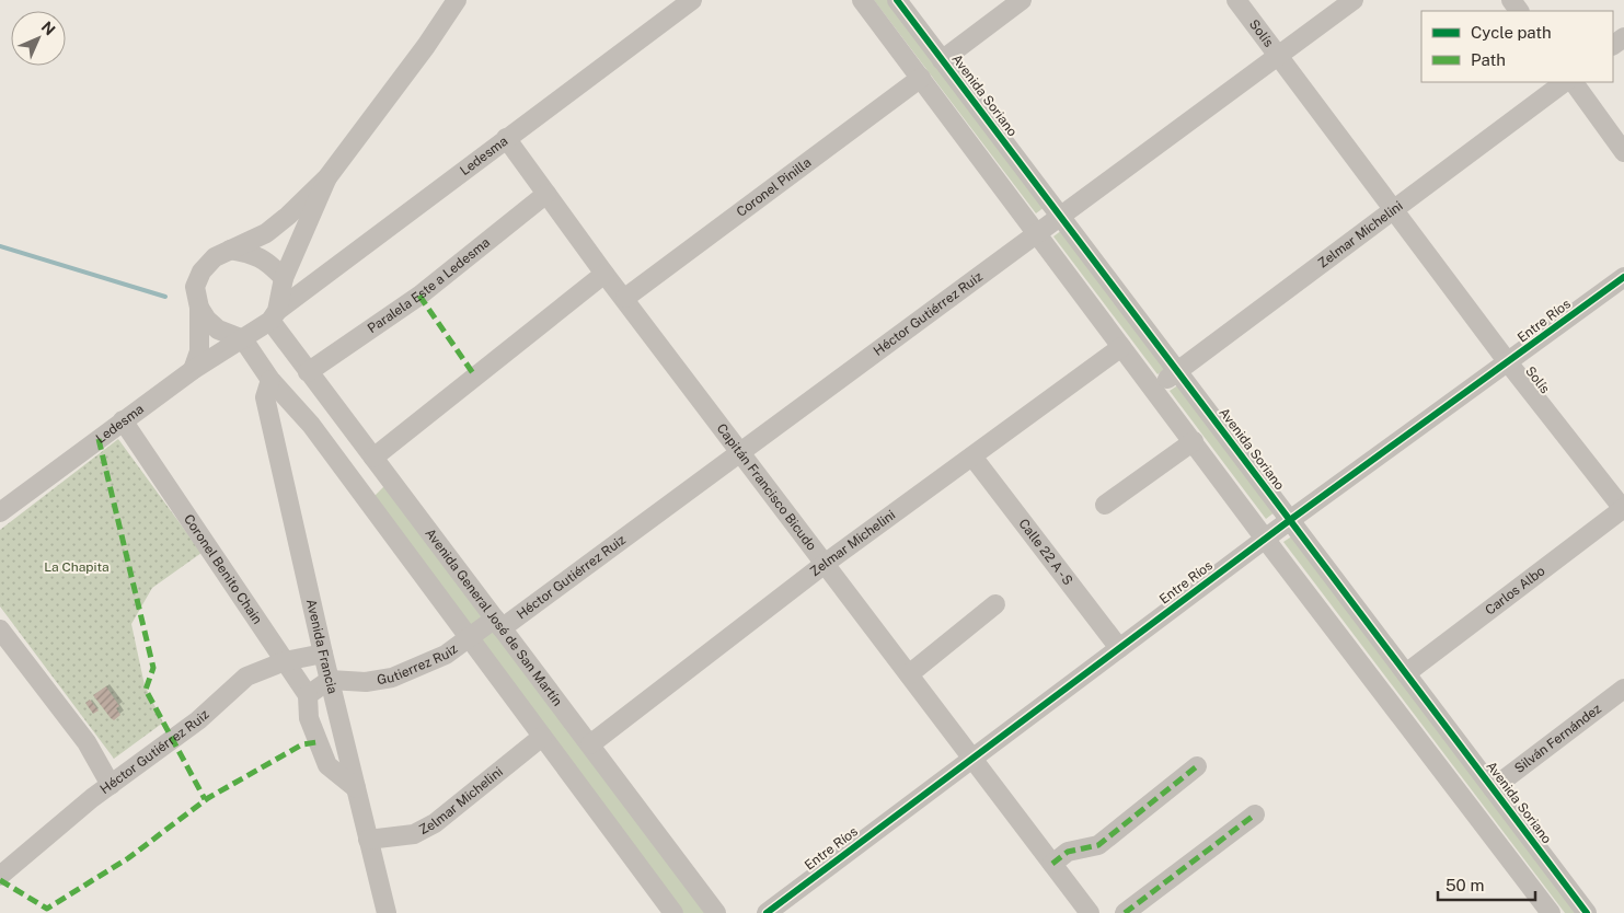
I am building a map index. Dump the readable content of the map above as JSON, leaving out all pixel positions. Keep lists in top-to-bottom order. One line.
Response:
{"streets":{"street":["Solís","Avenida Soriano","Ledesma","Coronel Pinilla","Zelmar Michelini","Paralela Este a Ledesma","Héctor Gutiérrez Ruiz","Entre Ríos","Capitán Francisco Bicudo","Calle 22 A - S","Coronel Benito Chain","Carlos Albo","Avenida General José de San Martín","Avenida Francia","Gutierrez Ruiz","Silván Fernández"]},"crossings":[["Solís","Zelmar Michelini"],["Solís","Héctor Gutiérrez Ruiz"],["Solís","Entre Ríos"],["Solís","Carlos Albo"],["Avenida Soriano","Zelmar Michelini"],["Avenida Soriano","Héctor Gutiérrez Ruiz"],["Avenida Soriano","Entre Ríos"],["Avenida Soriano","Carlos Albo"],["Avenida Soriano","Silván Fernández"],["Ledesma","Capitán Francisco Bicudo"],["Ledesma","Coronel Benito Chain"],["Ledesma","Avenida General José de San Martín"],["Coronel Pinilla","Capitán Francisco Bicudo"],["Zelmar Michelini","Capitán Francisco Bicudo"],["Zelmar Michelini","Calle 22 A - S"],["Zelmar Michelini","Avenida General José de San Martín"],["Zelmar Michelini","Avenida Francia"],["Paralela Este a Ledesma","Capitán Francisco Bicudo"],["Paralela Este a Ledesma","Avenida General José de San Martín"],["Héctor Gutiérrez Ruiz","Capitán Francisco Bicudo"],["Héctor Gutiérrez Ruiz","Coronel Benito Chain"],["Héctor Gutiérrez Ruiz","Avenida General José de San Martín"],["Héctor Gutiérrez Ruiz","Avenida Francia"],["Héctor Gutiérrez Ruiz","Gutierrez Ruiz"],["Entre Ríos","Capitán Francisco Bicudo"],["Entre Ríos","Calle 22 A - S"],["Avenida General José de San Martín","Gutierrez Ruiz"],["Avenida Francia","Gutierrez Ruiz"]],"parks":["La Chapita"],"legend":["Cycle path","Path"],"scale_bar":"50 m","north":"top right"}
